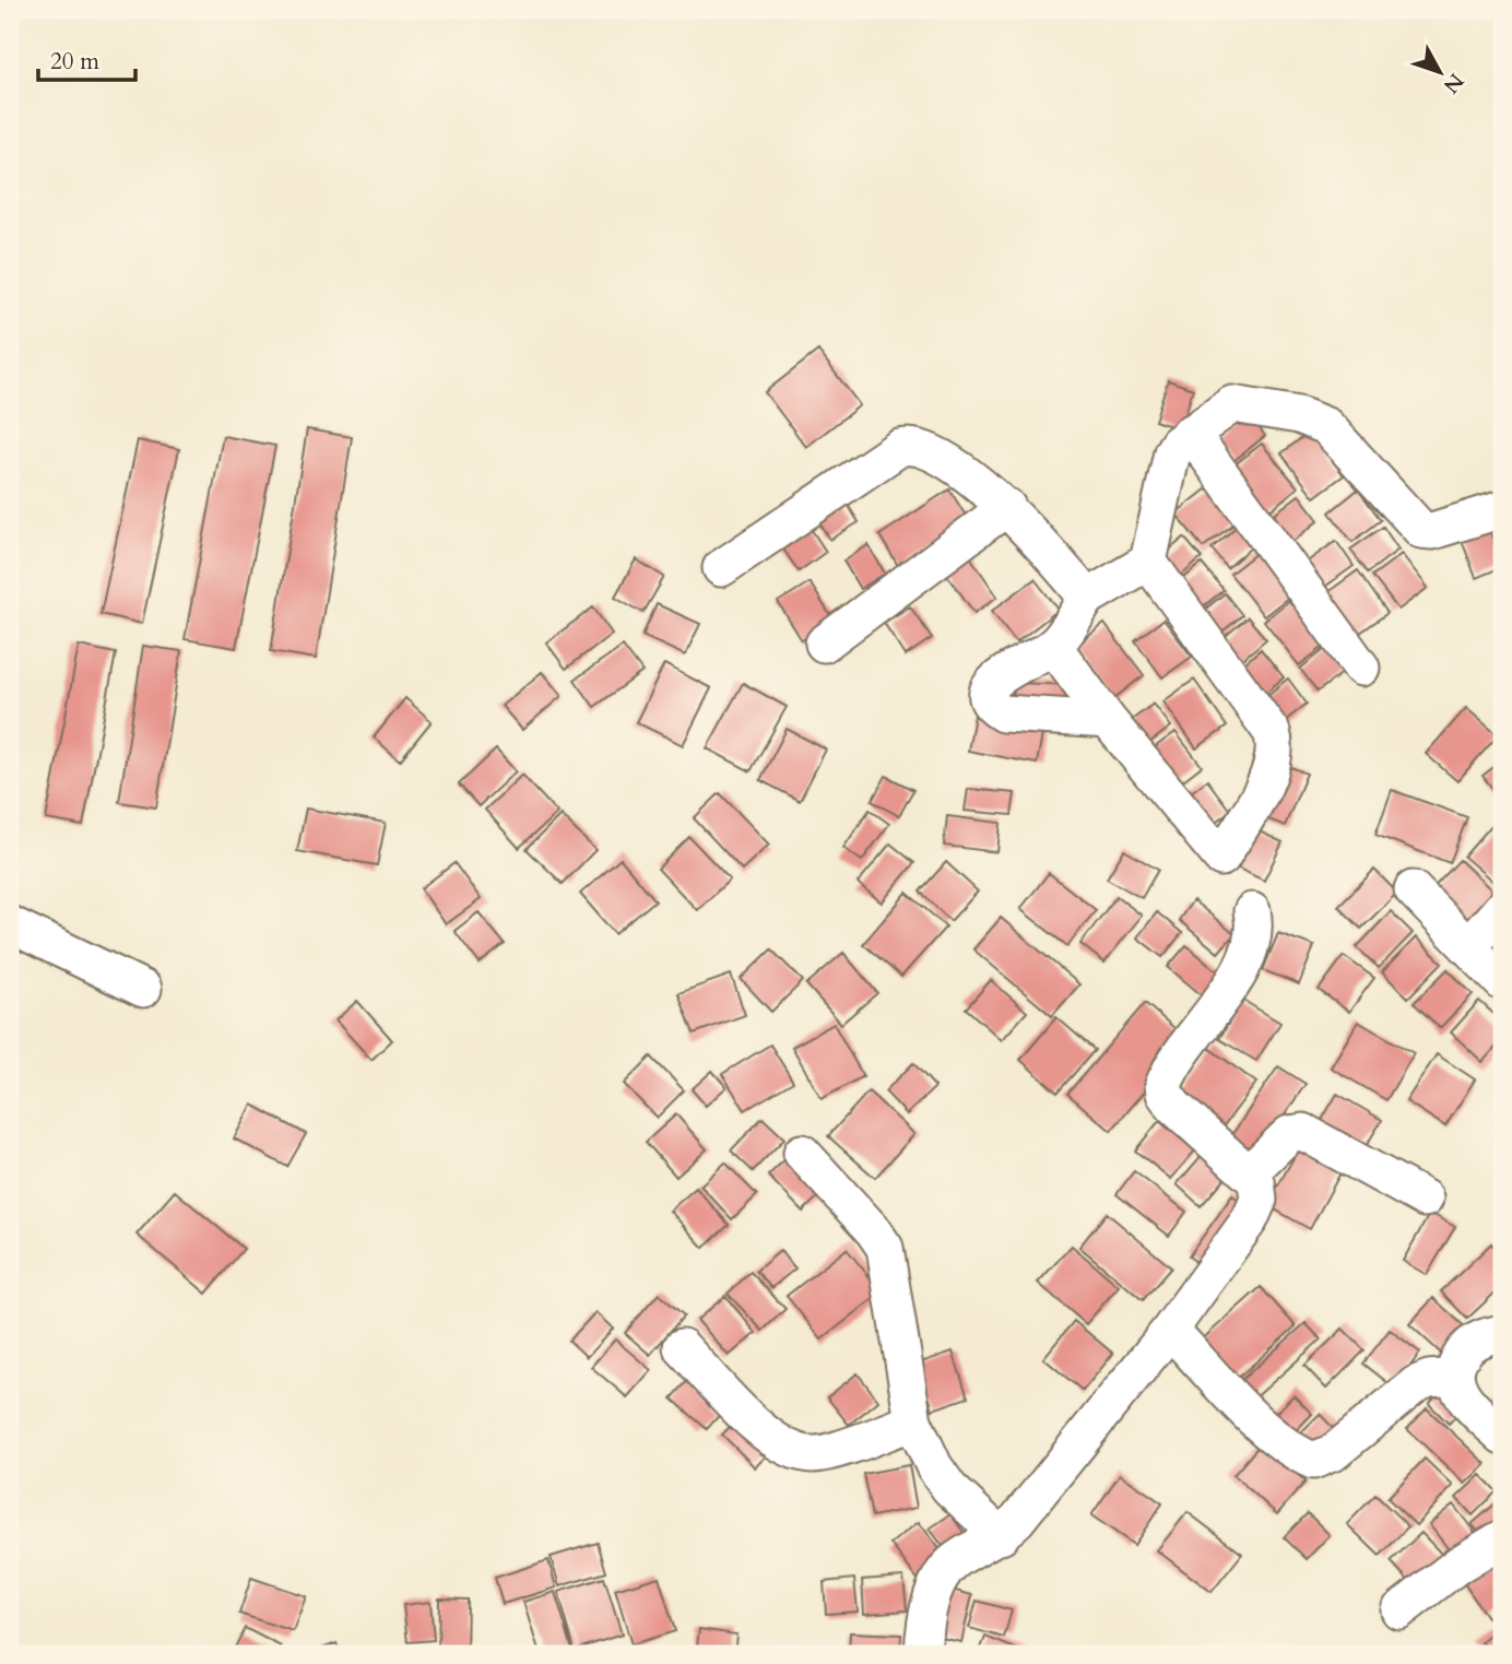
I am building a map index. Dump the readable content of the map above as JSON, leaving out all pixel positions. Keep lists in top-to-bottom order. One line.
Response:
{"scale_bar":"20 m","north":"bottom right"}
